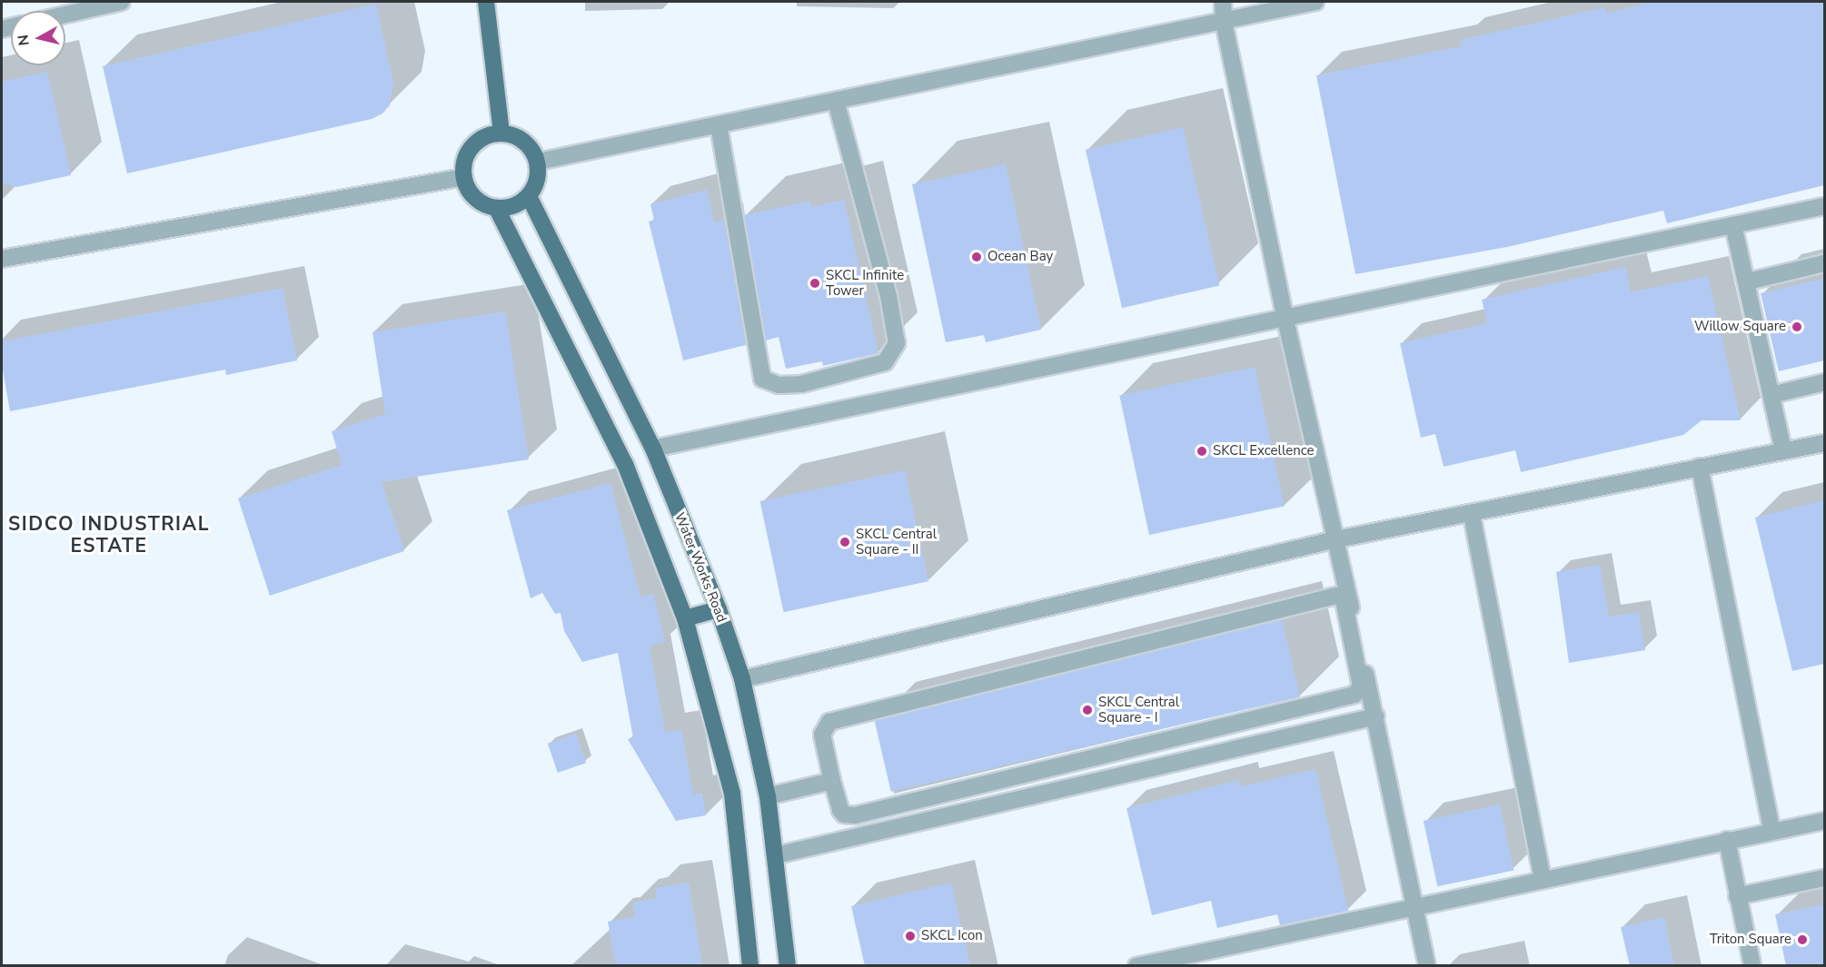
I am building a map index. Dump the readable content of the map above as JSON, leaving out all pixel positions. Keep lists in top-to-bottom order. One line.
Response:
{"streets":{"main road":["Water Works Road"]},"districts":["SIDCO INDUSTRIAL ESTATE"],"places":["Ocean Bay","SKCL Infinite Tower","Willow Square","SKCL Excellence","SKCL Central Square - II","SKCL Central Square - I","SKCL Icon","Triton Square"],"north":"left"}
